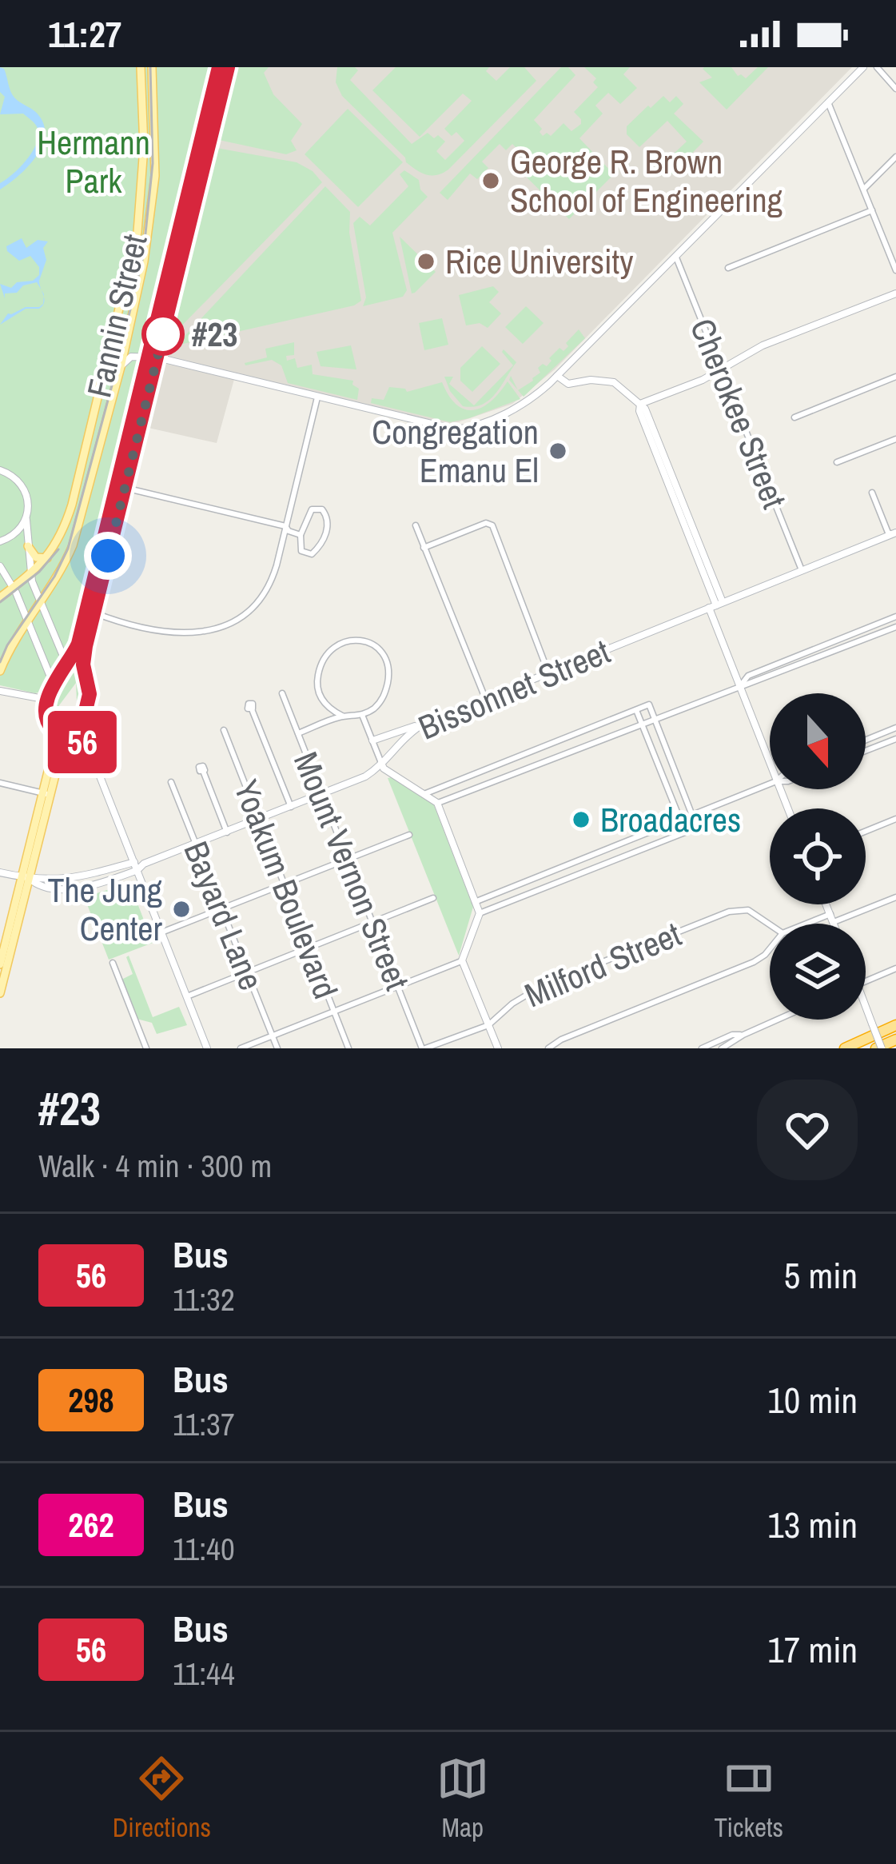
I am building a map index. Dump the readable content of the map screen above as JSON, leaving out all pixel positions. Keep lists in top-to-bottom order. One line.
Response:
{"streets":{"main road":["Fannin Street","Bissonnet Street"],"street":["Cherokee Street","Mount Vernon Street","Yoakum Boulevard","Bayard Lane","Milford Street"]},"crossings":[["Cherokee Street","Bissonnet Street"],["Bissonnet Street","Mount Vernon Street"],["Bissonnet Street","Yoakum Boulevard"],["Bissonnet Street","Bayard Lane"],["Mount Vernon Street","Milford Street"]],"parks":["Hermann Park"],"places":["George R. Brown School of Engineering","Rice University","#23","Congregation Emanu El","Broadacres","The Jung Center"],"lines":["bus line 56"],"north":"bottom","page":{"status":"11:27","on_map":"56","heading":["#23","Walk · 4 min · 300 m"],"list":[{"mark":"56","name":"Bus","note":"11:32","value":"5 min"},{"mark":"298","name":"Bus","note":"11:37","value":"10 min"},{"mark":"262","name":"Bus","note":"11:40","value":"13 min"},{"mark":"56","name":"Bus","note":"11:44","value":"17 min"}],"tabs":["Directions","Map","Tickets"]}}
